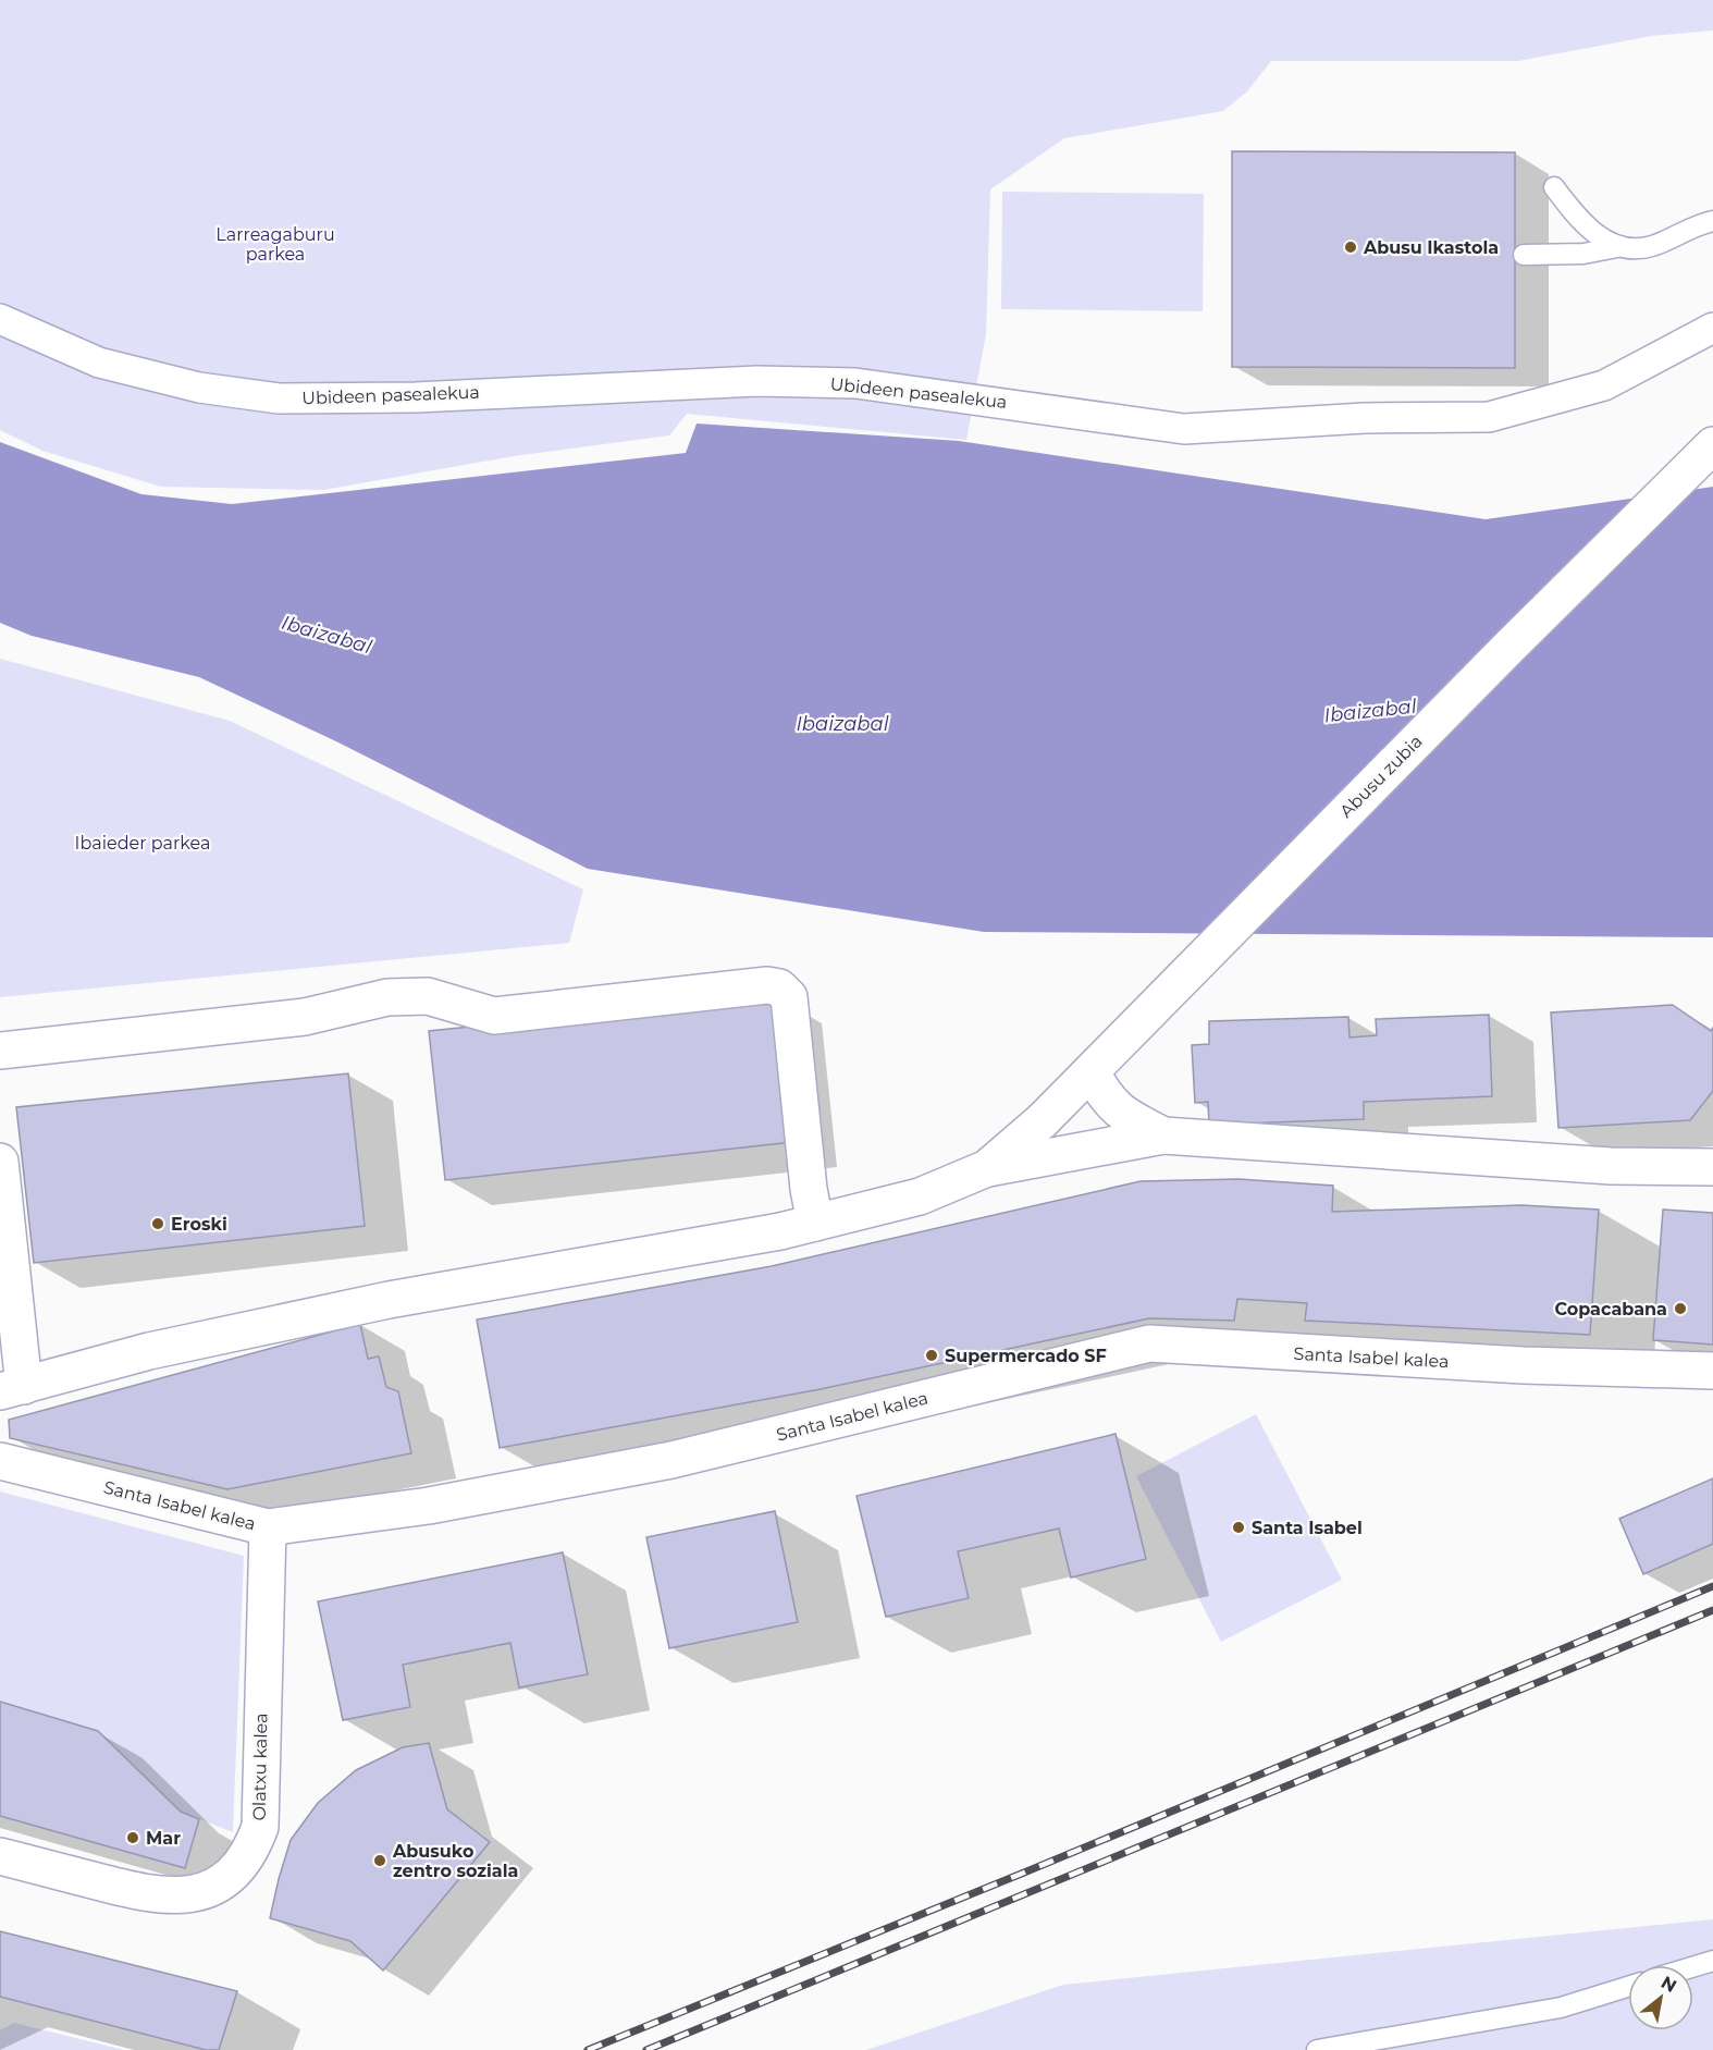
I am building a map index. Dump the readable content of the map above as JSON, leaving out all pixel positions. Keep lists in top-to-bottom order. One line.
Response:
{"streets":{"street":["Ubideen pasealekua","Abusu zubia","Santa Isabel kalea","Olatxu kalea"]},"crossings":[["Santa Isabel kalea","Olatxu kalea"]],"water":["Ibaizabal"],"parks":["Larreagaburu parkea","Ibaieder parkea"],"places":["Abusu Ikastola","Eroski","Copacabana","Supermercado SF","Santa Isabel","Mar","Abusuko zentro soziala"],"north":"top right"}
